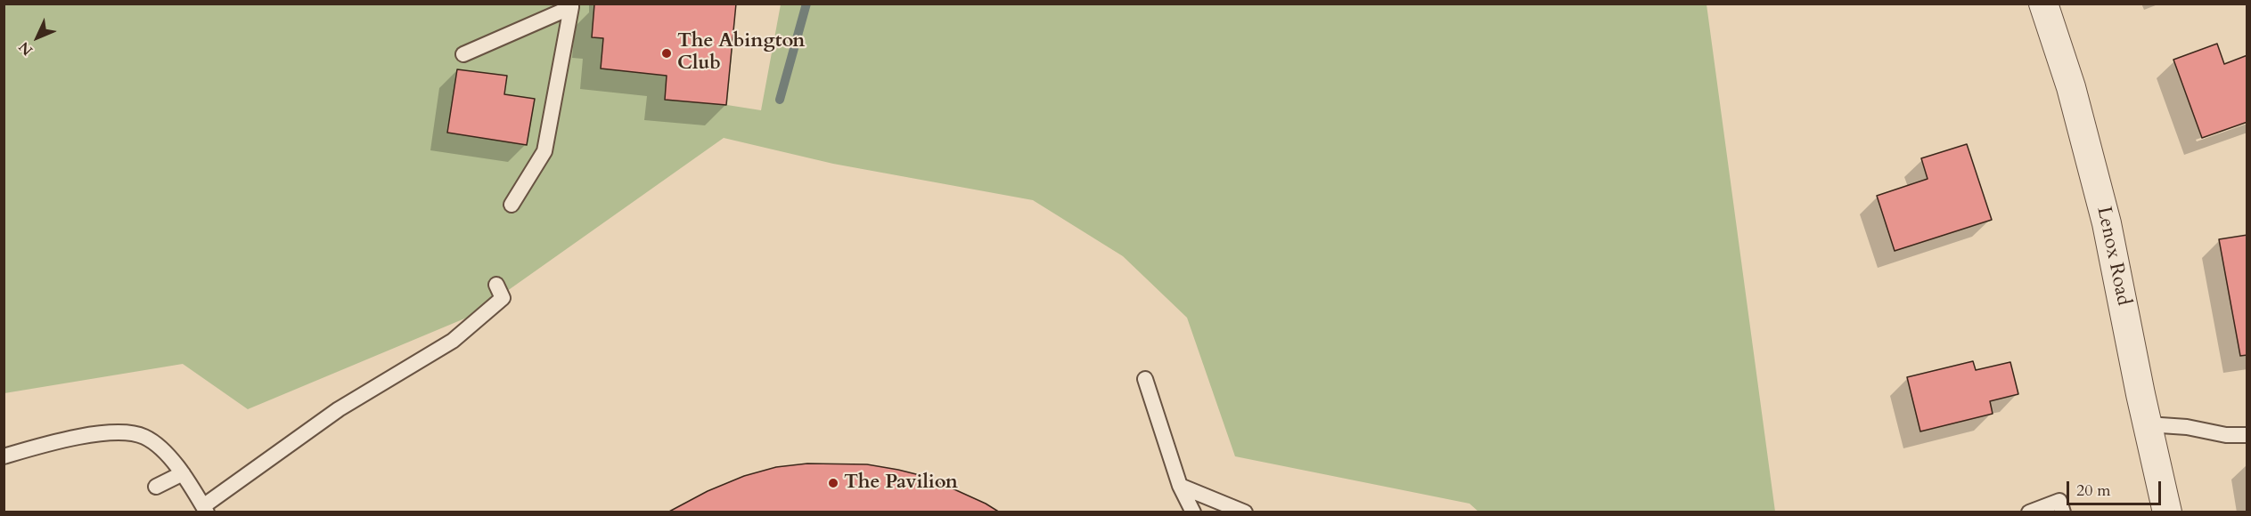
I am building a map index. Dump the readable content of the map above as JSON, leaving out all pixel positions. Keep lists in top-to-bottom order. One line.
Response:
{"streets":{"street":["Lenox Road"]},"places":["The Abington Club","The Pavilion"],"scale_bar":"20 m","north":"bottom left"}
